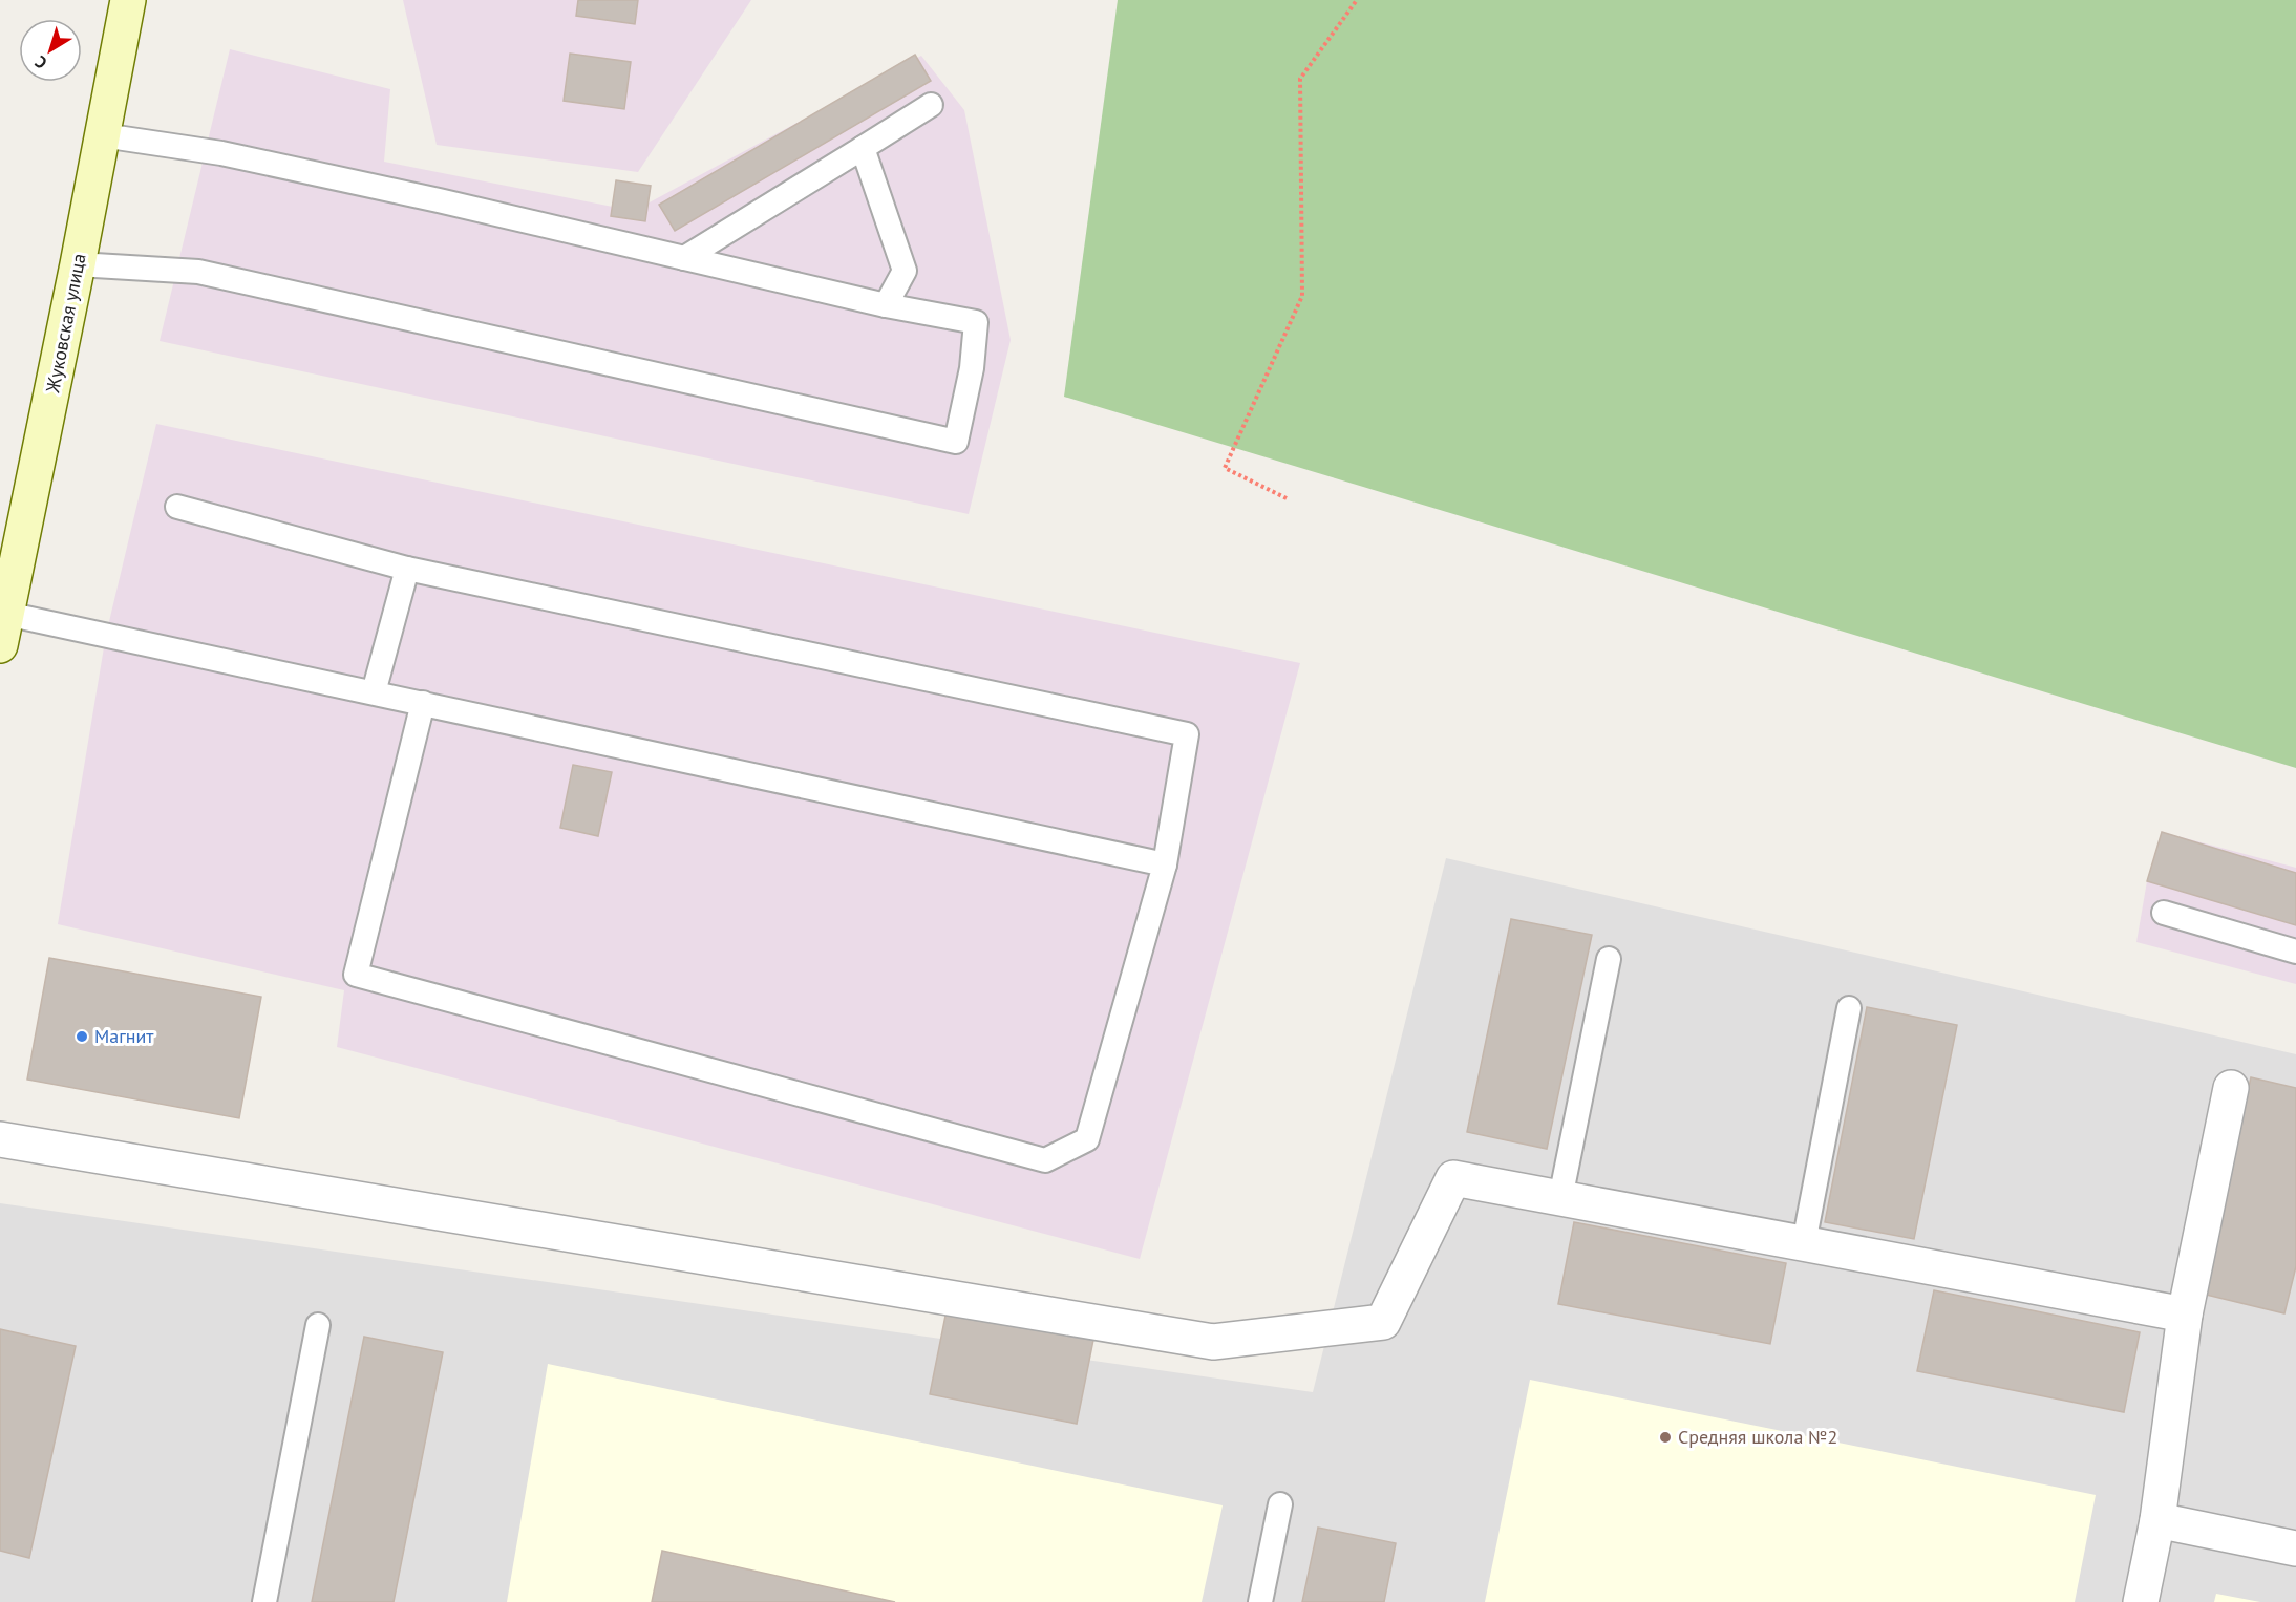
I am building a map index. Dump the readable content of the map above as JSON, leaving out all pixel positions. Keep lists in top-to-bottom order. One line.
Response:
{"streets":{"main road":["Жуковская улица"]},"places":["Магнит","Средняя школа №2"],"north":"bottom left"}
